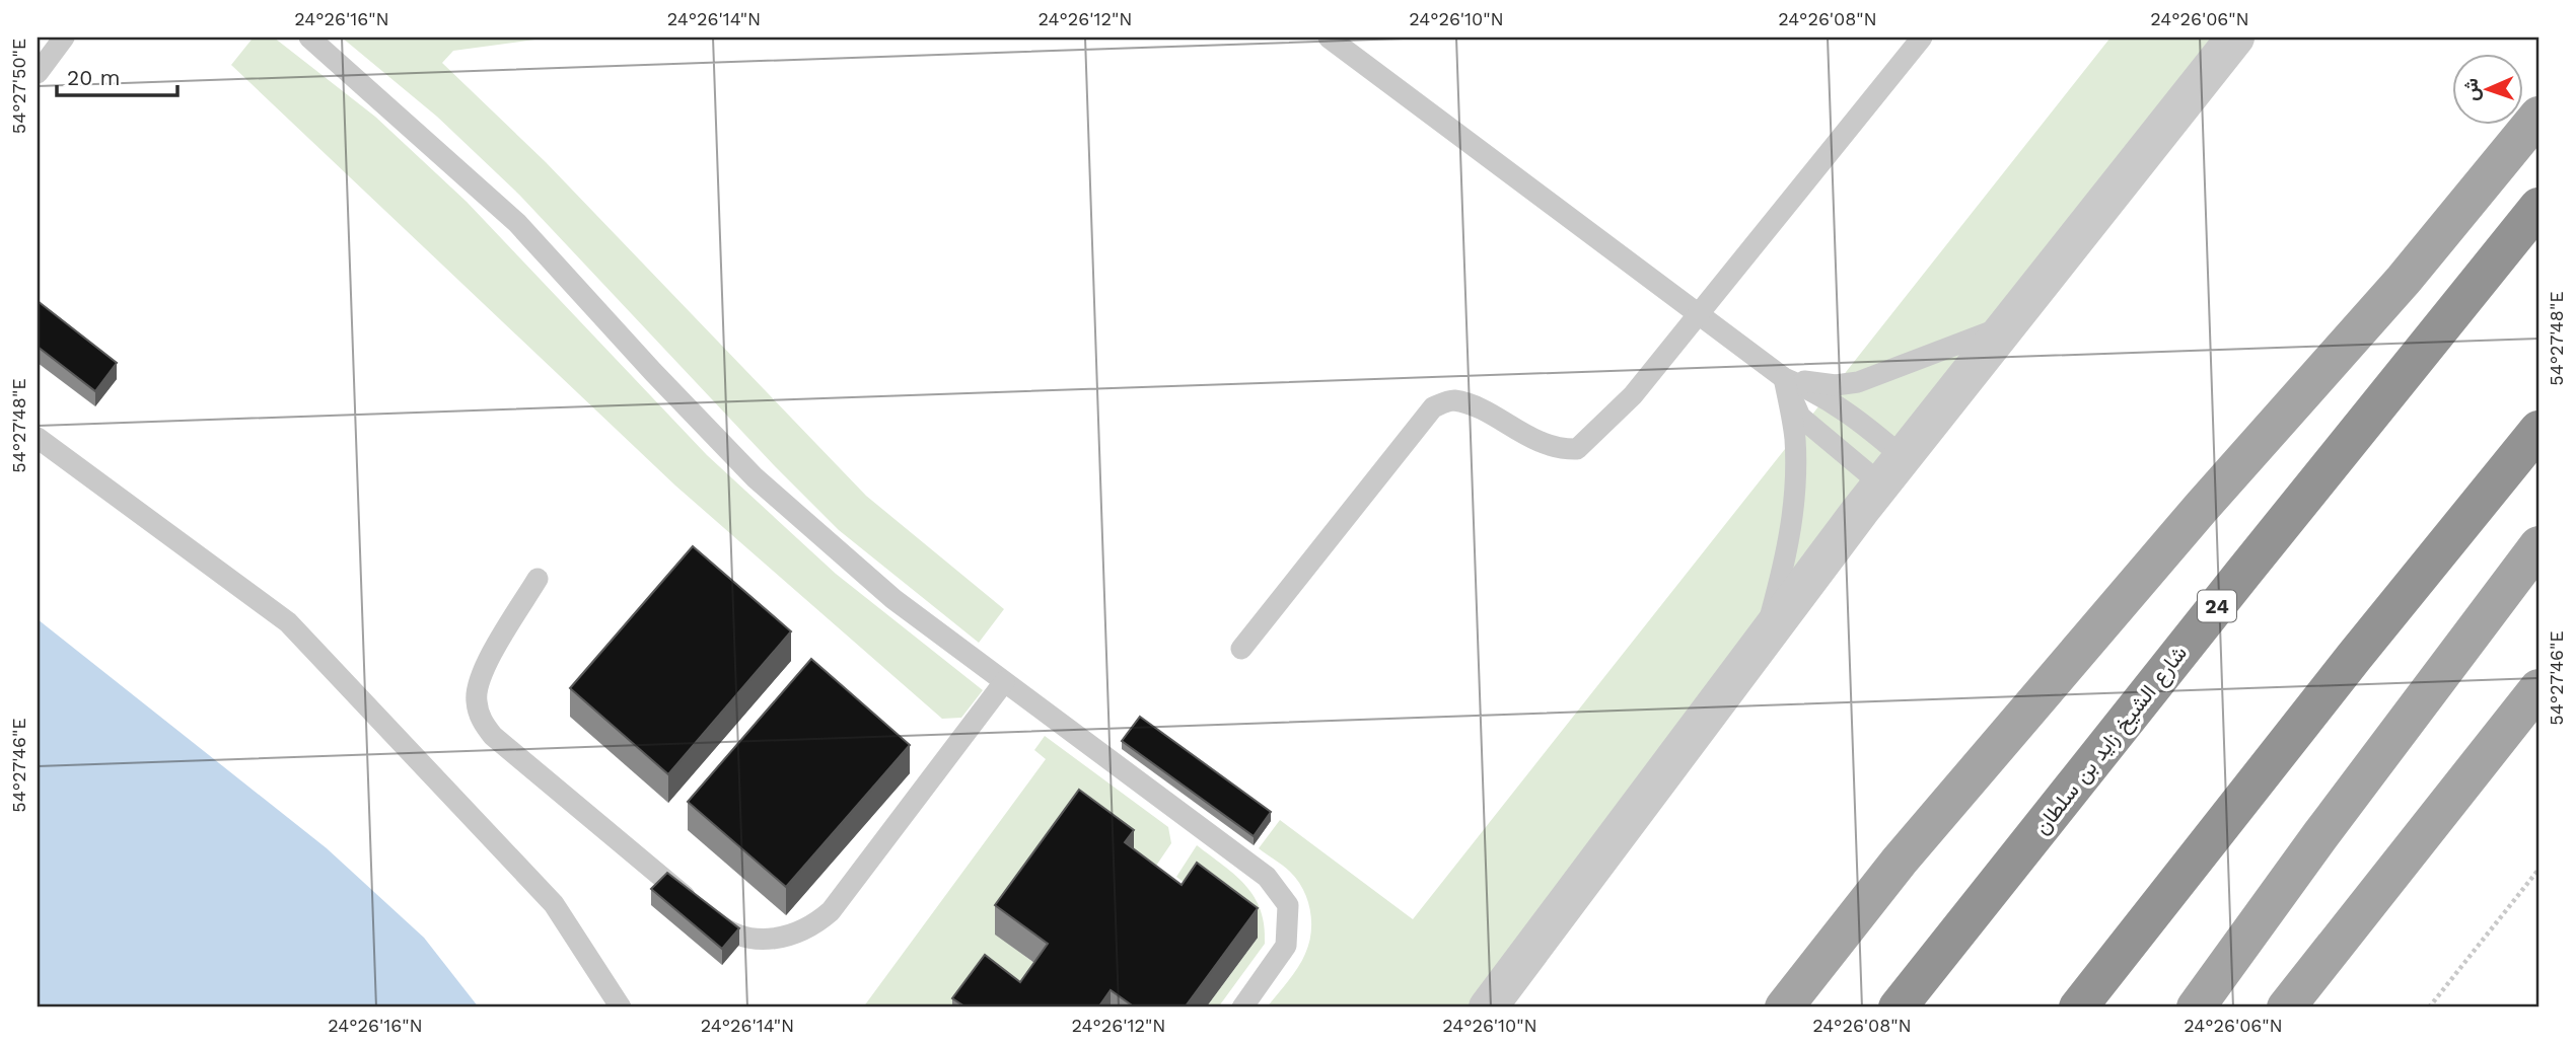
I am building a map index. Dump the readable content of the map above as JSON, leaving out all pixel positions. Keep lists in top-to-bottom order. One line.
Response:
{"streets":{"highway":["24","شارع الشيخ زايد بن سلطان"]},"scale_bar":"20 m","north":"left","coordinates":["24°26'16\"N","24°26'14\"N","24°26'12\"N","24°26'10\"N","24°26'08\"N","24°26'06\"N","54°27'50\"E","54°27'48\"E","54°27'46\"E"]}
